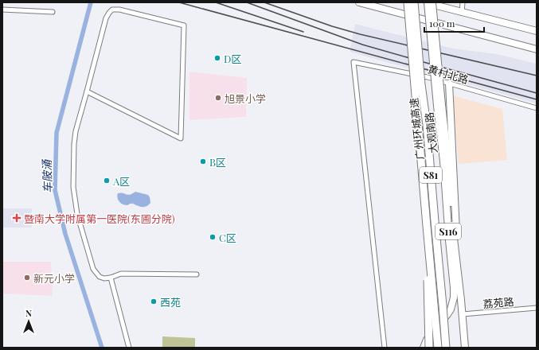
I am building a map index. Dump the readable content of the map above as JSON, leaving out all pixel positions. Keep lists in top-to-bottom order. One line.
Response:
{"streets":{"highway":["广州环城高速","S81"],"main road":["大观南路","S116"],"street":["黄村北路","荔苑路"]},"crossings":[["大观南路","荔苑路"]],"water":["车陂涌"],"places":{"other":["D区","旭景小学","B区","A区","C区","新元小学","西苑"],"health":["暨南大学附属第一医院(东圃分院)"]},"scale_bar":"100 m","north":"top"}
